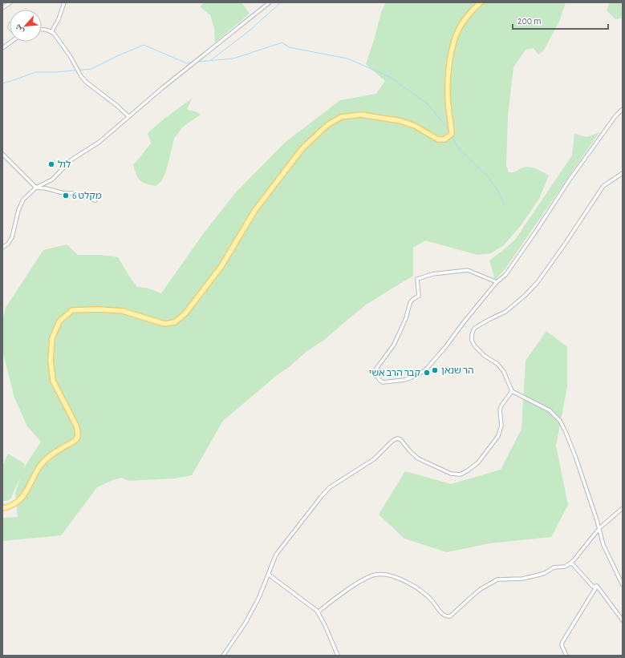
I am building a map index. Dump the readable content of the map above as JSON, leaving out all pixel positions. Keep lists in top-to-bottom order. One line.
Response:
{"places":["לול","מקלט 6","הר שנאן","קבר הרב אשי"],"scale_bar":"200 m","north":"bottom left"}
